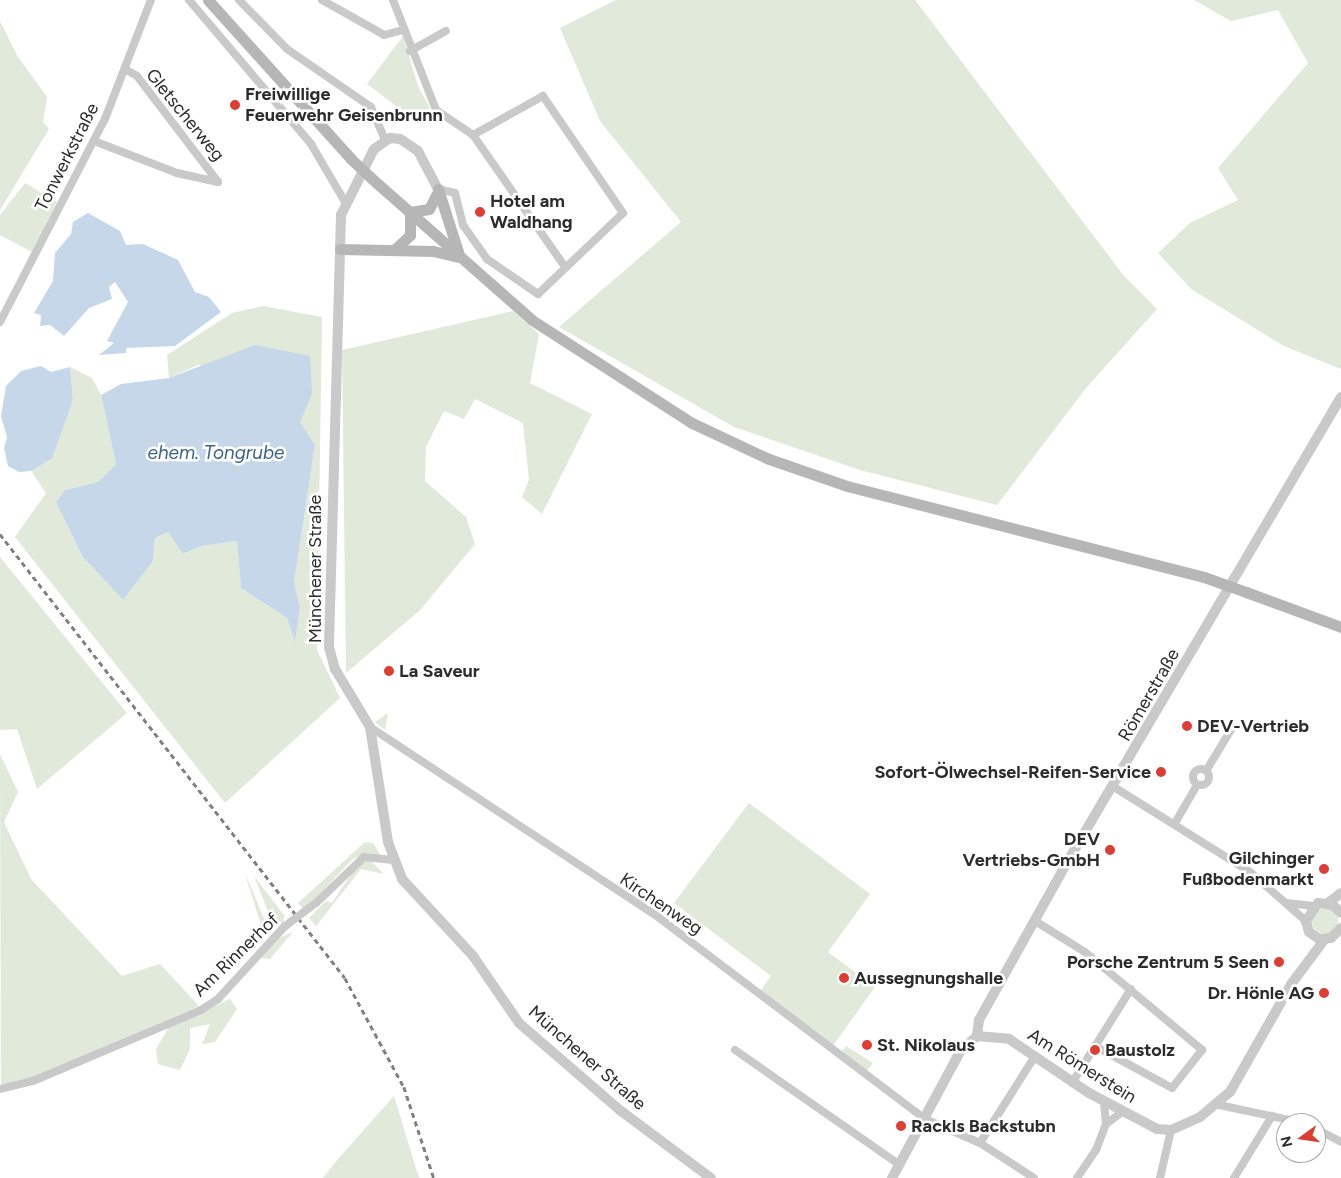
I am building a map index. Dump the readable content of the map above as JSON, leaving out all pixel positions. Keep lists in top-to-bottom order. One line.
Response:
{"streets":{"street":["Gletscherweg","Tonwerkstraße","Münchener Straße","Römerstraße","Kirchenweg","Am Rinnerhof","Am Römerstein"]},"crossings":[["Gletscherweg","Tonwerkstraße"],["Münchener Straße","Kirchenweg"],["Münchener Straße","Am Rinnerhof"],["Römerstraße","Am Römerstein"]],"water":["ehem. Tongrube"],"places":["Freiwillige Feuerwehr Geisenbrunn","Hotel am Waldhang","La Saveur","DEV-Vertrieb","Sofort-Ölwechsel-Reifen-Service","DEV Vertriebs-GmbH","Gilchinger Fußbodenmarkt","Porsche Zentrum 5 Seen","Aussegnungshalle","Dr. Hönle AG","St. Nikolaus","Baustolz","Rackls Backstubn"],"north":"left"}
